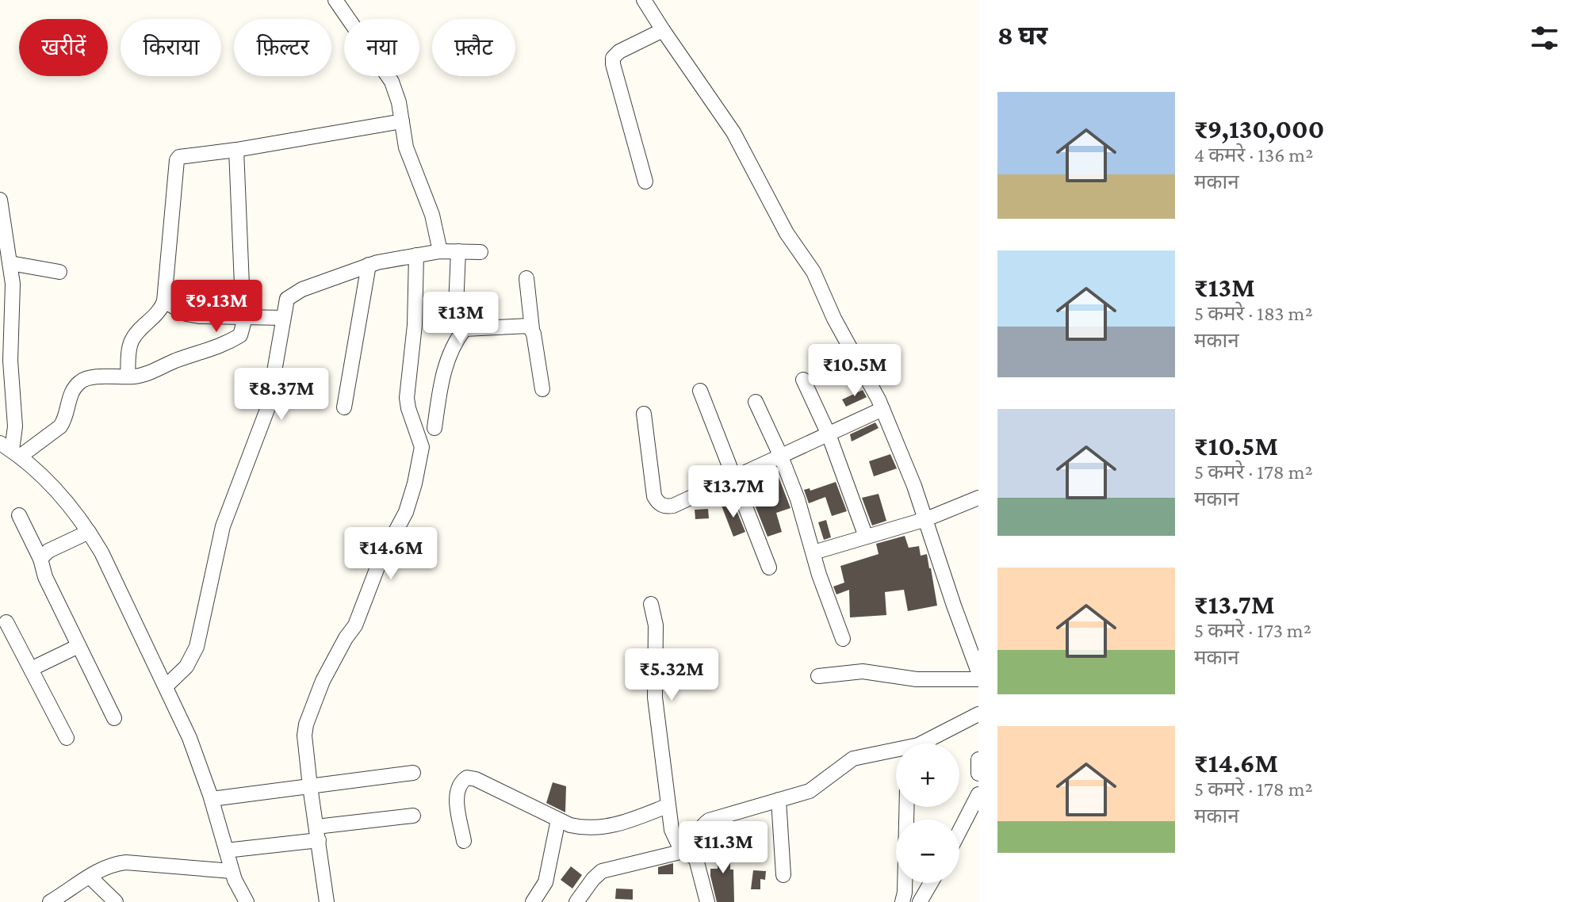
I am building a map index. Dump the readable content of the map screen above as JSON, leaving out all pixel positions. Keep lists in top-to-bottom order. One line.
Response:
{"page":{"heading":"8 घर","chip":["खरीदें","किराया","फ़िल्टर","नया","फ़्लैट"],"list":[{"name":"₹9,130,000","note":"4 कमरे · 136 m² · मकान"},{"name":"₹13M","note":"5 कमरे · 183 m² · मकान"},{"name":"₹10.5M","note":"5 कमरे · 178 m² · मकान"},{"name":"₹13.7M","note":"5 कमरे · 173 m² · मकान"},{"name":"₹14.6M","note":"5 कमरे · 178 m² · मकान"}],"price":["₹9.13M","₹13M","₹10.5M","₹8.37M","₹13.7M","₹14.6M","₹5.32M","₹11.3M"],"map_buttons":["+","−"]}}
